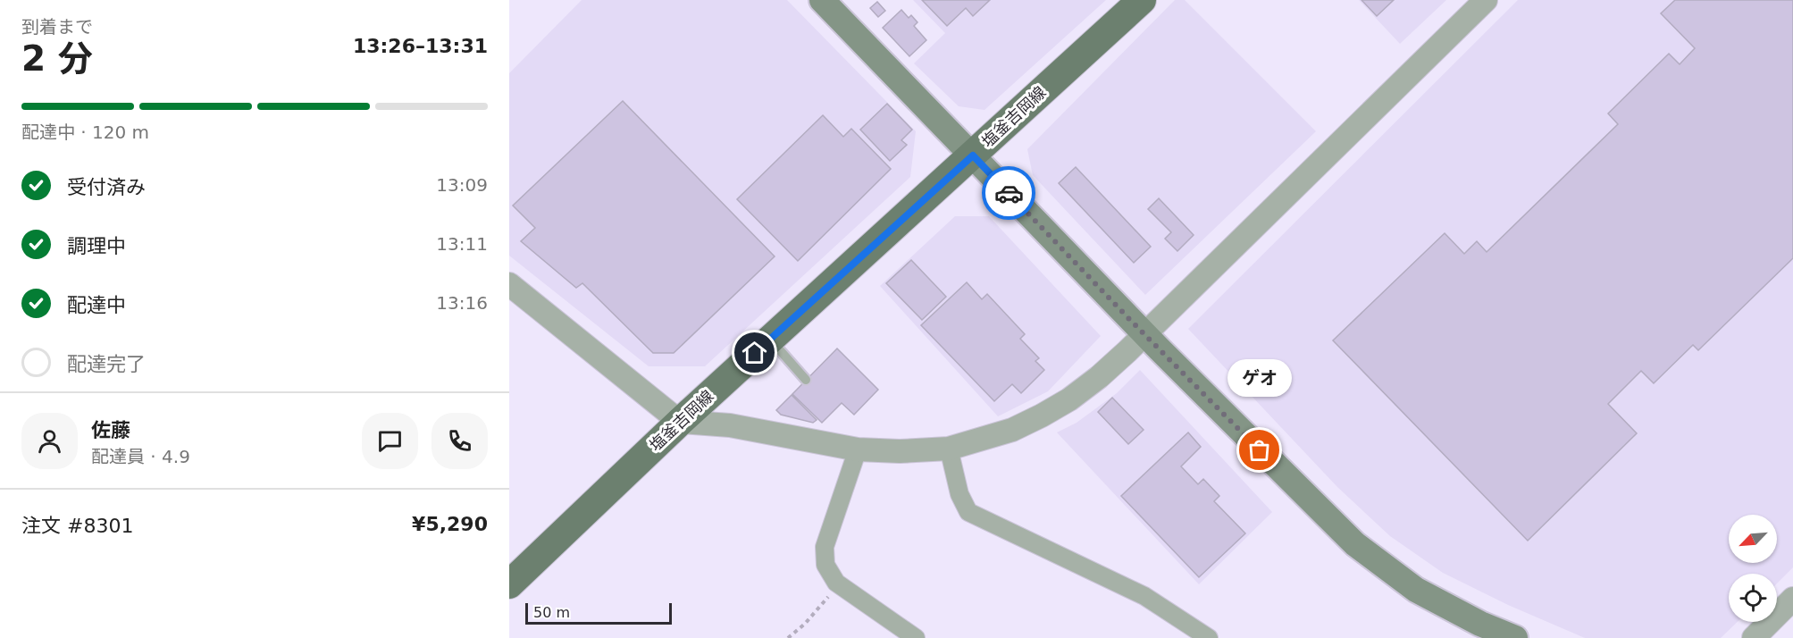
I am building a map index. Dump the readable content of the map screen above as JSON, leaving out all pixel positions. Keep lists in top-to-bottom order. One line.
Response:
{"streets":{"main road":["塩釜吉岡線"]},"places":["ゲオ"],"scale_bar":"50 m","north":"bottom left","page":{"heading":["2 分","到着まで","13:26–13:31"],"panel":["佐藤","配達員 · 4.9","注文 #8301","¥5,290"],"bar":"配達中 · 120 m","list":[["受付済み","13:09"],["調理中","13:11"],["配達中","13:16"],"配達完了"],"bubble":"ゲオ","scale":"50 m"}}
